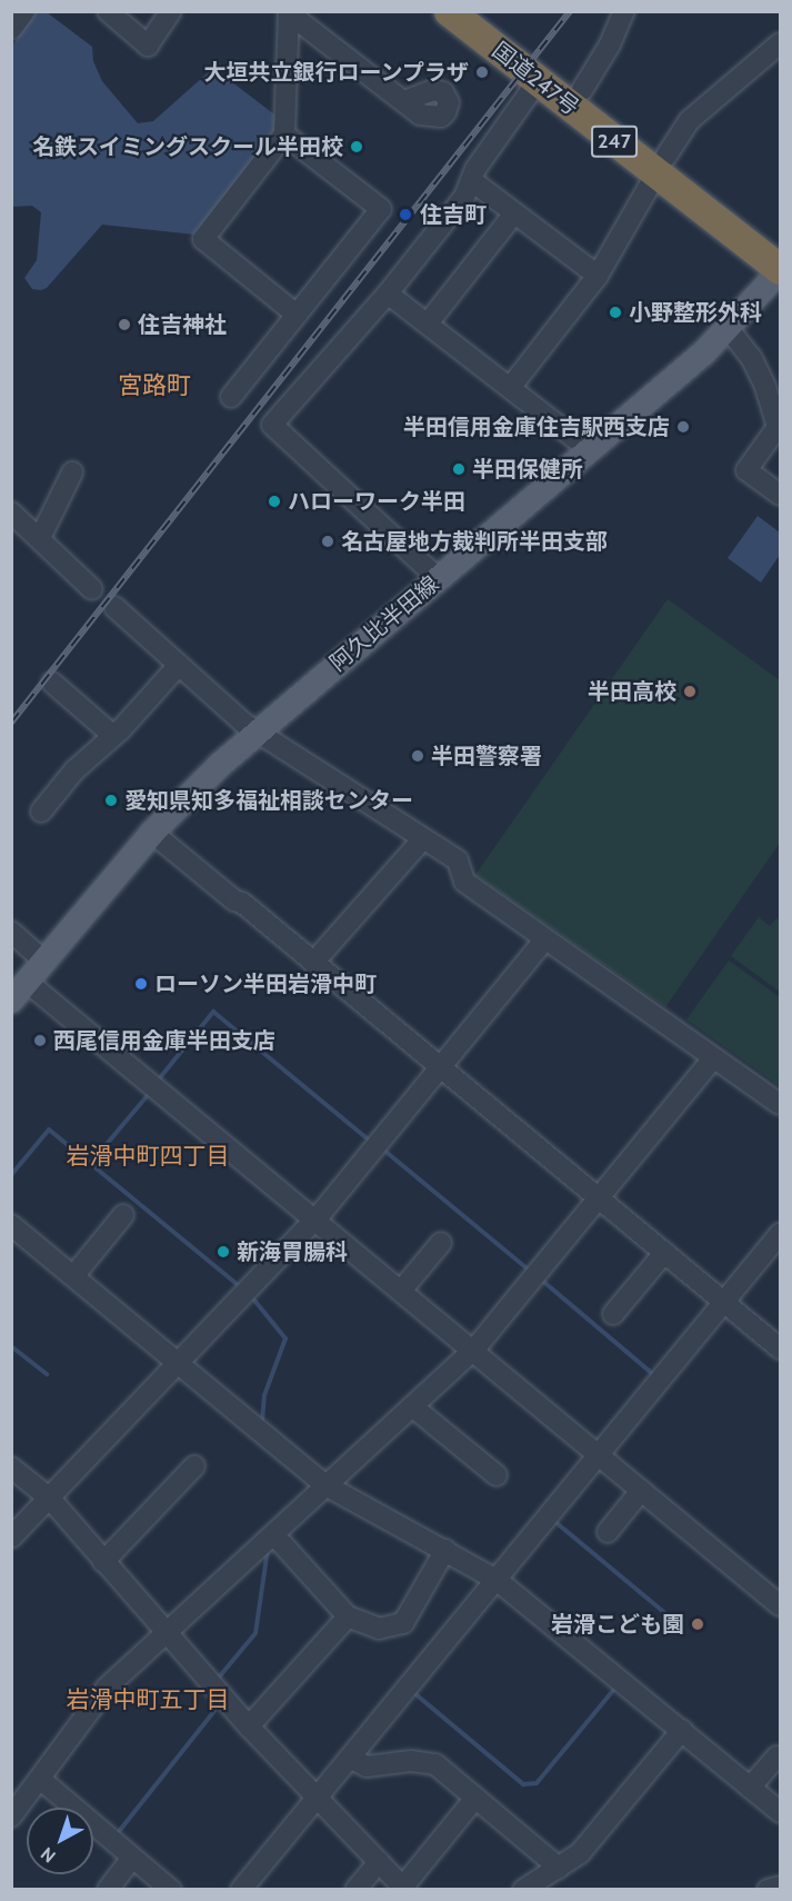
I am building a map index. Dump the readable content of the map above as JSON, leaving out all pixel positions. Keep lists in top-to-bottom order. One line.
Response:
{"streets":{"highway":["国道247号","247"],"main road":["阿久比半田線"]},"crossings":[["国道247号","阿久比半田線"]],"districts":["宮路町","岩滑中町四丁目","岩滑中町五丁目"],"places":["大垣共立銀行ローンプラザ","名鉄スイミングスクール半田校","住吉町","小野整形外科","住吉神社","半田信用金庫住吉駅西支店","半田保健所","ハローワーク半田","名古屋地方裁判所半田支部","半田高校","半田警察署","愛知県知多福祉相談センター","ローソン半田岩滑中町","西尾信用金庫半田支店","新海胃腸科","岩滑こども園"],"north":"bottom left"}
